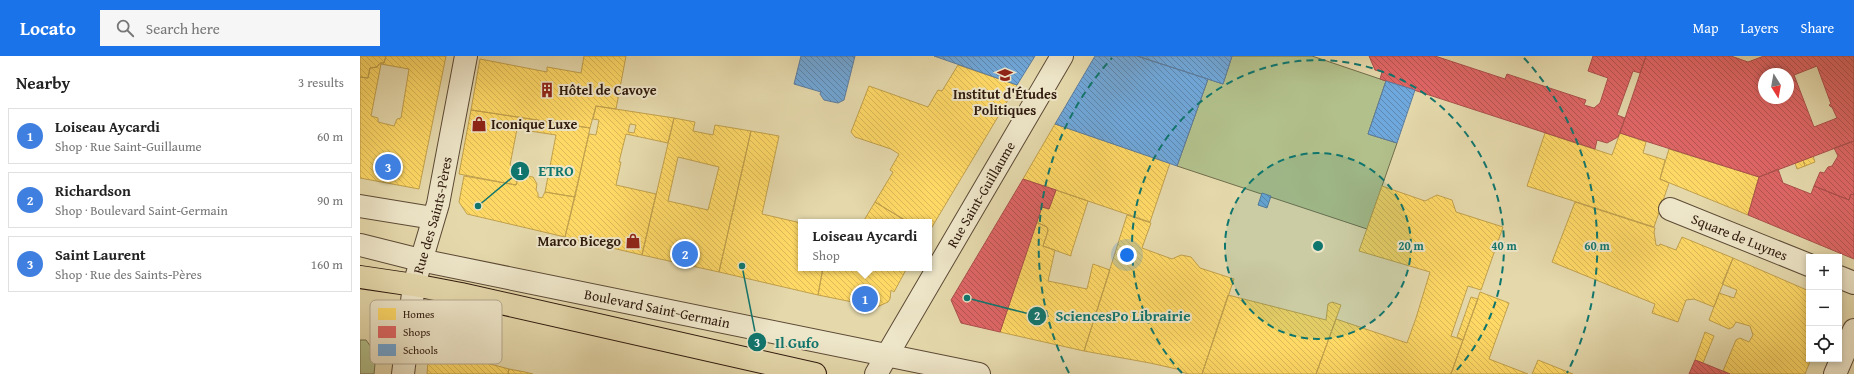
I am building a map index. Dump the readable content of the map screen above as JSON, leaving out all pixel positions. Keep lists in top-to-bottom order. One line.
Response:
{"streets":{"main road":["Boulevard Saint-Germain"],"street":["Rue Saint-Guillaume","Rue des Saints-Pères","Square de Luynes"]},"crossings":[["Rue Saint-Guillaume","Boulevard Saint-Germain"],["Rue des Saints-Pères","Boulevard Saint-Germain"]],"places":{"school or university":["Institut d'Études Politiques"],"building":["Hôtel de Cavoye"],"shop":["Iconique Luxe","Marco Bicego"],"other":["ETRO","Il Gufo","SciencesPo Librairie"]},"legend":["Homes","Shops","Schools"],"north":"bottom","page":{"header":"Locato","search":"Search here","nav":["Map","Layers","Share"],"heading":["Nearby","3 results"],"list":[{"mark":"1","name":"Loiseau Aycardi","note":"Shop · Rue Saint-Guillaume","value":"60 m"},{"mark":"2","name":"Richardson","note":"Shop · Boulevard Saint-Germain","value":"90 m"},{"mark":"3","name":"Saint Laurent","note":"Shop · Rue des Saints-Pères","value":"160 m"}],"pins":["3","2","1"],"popup":["Loiseau Aycardi","Shop"],"map_buttons":["+","−"]},"rings":["20 m","40 m","60 m"]}
